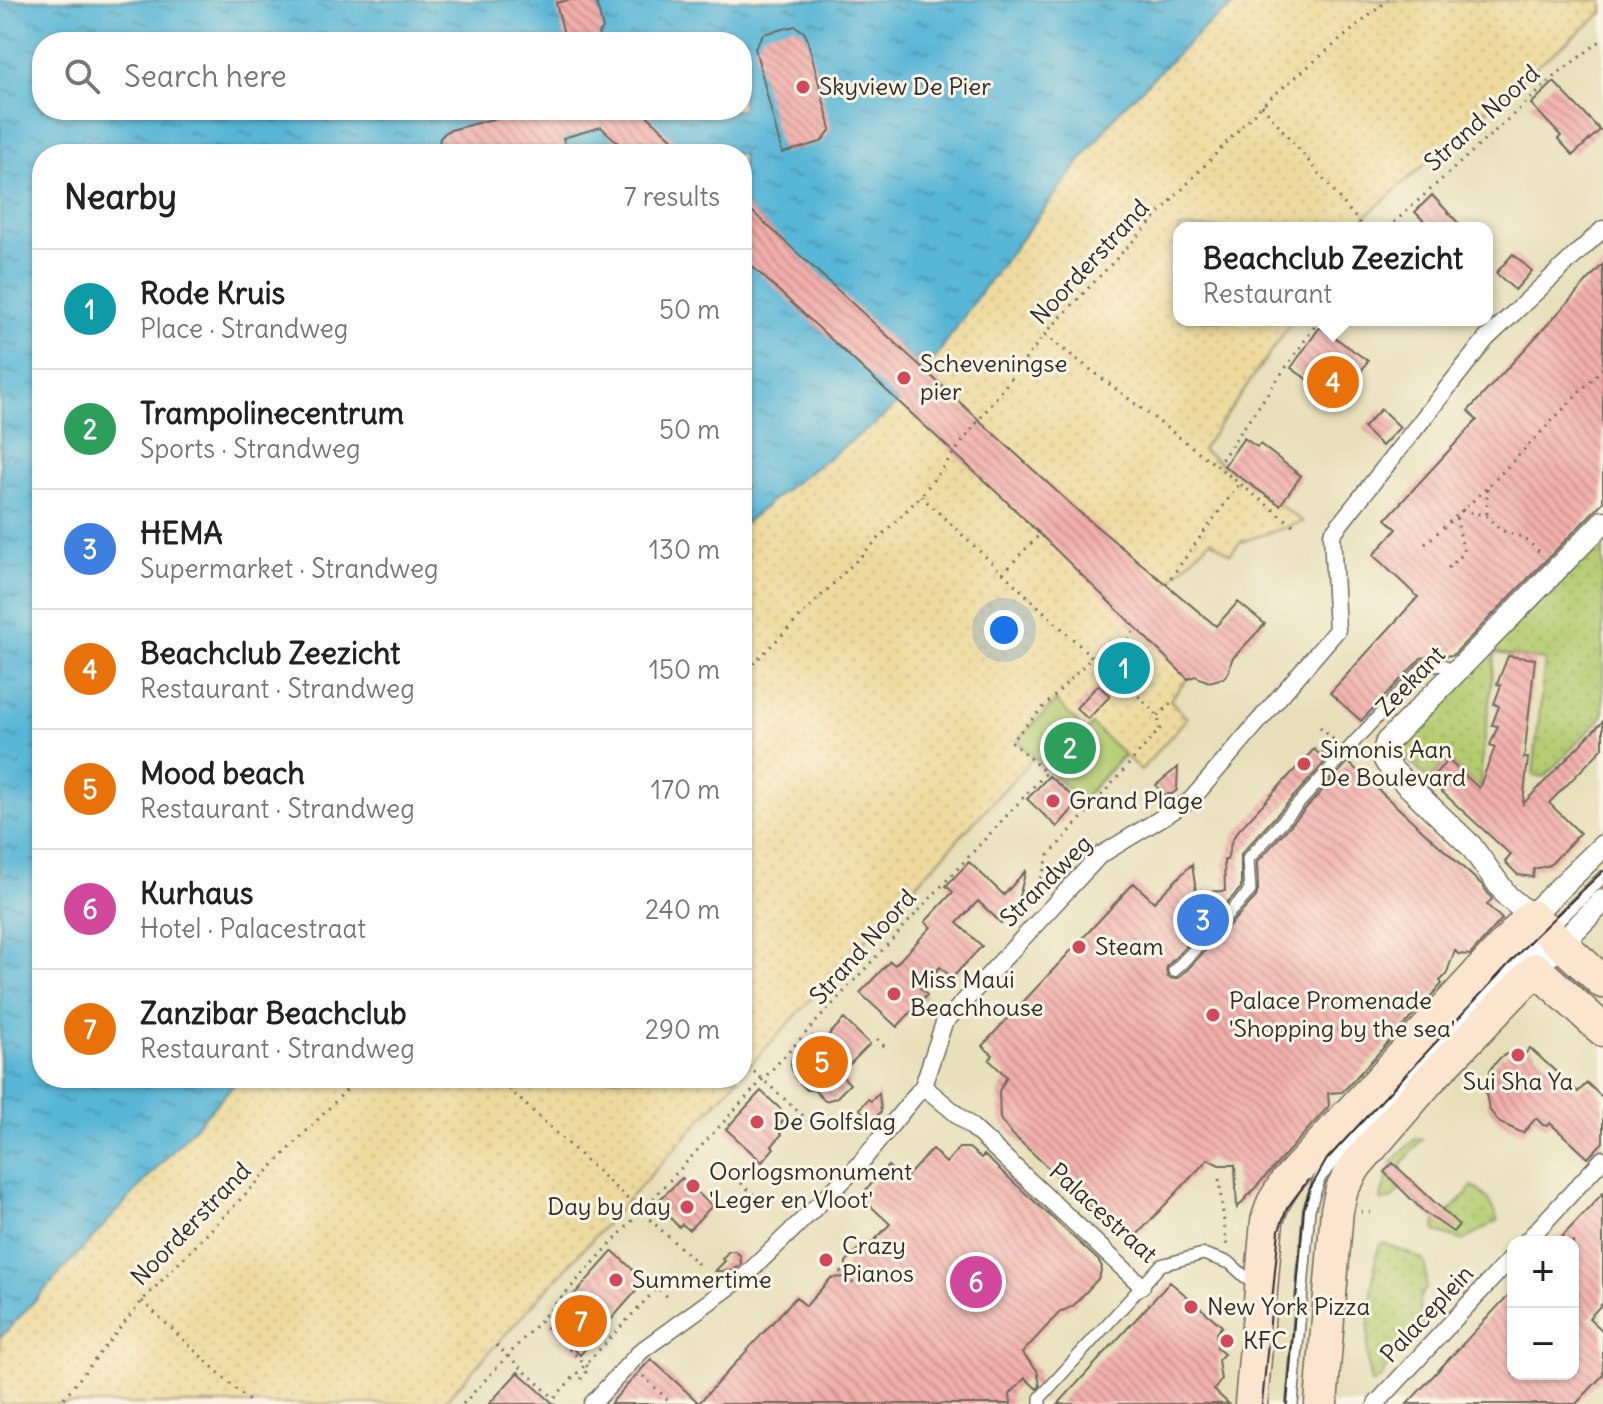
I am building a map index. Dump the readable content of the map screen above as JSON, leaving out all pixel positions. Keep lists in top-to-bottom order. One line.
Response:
{"streets":{"street":["Zeekant","Strandweg","Palacestraat","Palaceplein"],"path":["Strand Noord","Noorderstrand"]},"crossings":[["Strandweg","Palacestraat"]],"places":["Skyview De Pier","Scheveningse pier","Simonis Aan De Boulevard","Grand Plage","Steam","Miss Maui Beachhouse","Palace Promenade 'Shopping by the sea'","Sui Sha Ya","De Golfslag","Oorlogsmonument 'Leger en Vloot'","Day by day","Crazy Pianos","Summertime","New York Pizza","KFC"],"page":{"search":"Search here","heading":["Nearby","7 results"],"popup":["Beachclub Zeezicht","Restaurant"],"list":[{"mark":"1","name":"Rode Kruis","note":"Place · Strandweg","value":"50 m"},{"mark":"2","name":"Trampolinecentrum","note":"Sports · Strandweg","value":"50 m"},{"mark":"3","name":"HEMA","note":"Supermarket · Strandweg","value":"130 m"},{"mark":"4","name":"Beachclub Zeezicht","note":"Restaurant · Strandweg","value":"150 m"},{"mark":"5","name":"Mood beach","note":"Restaurant · Strandweg","value":"170 m"},{"mark":"6","name":"Kurhaus","note":"Hotel · Palacestraat","value":"240 m"},{"mark":"7","name":"Zanzibar Beachclub","note":"Restaurant · Strandweg","value":"290 m"}],"pins":["4","1","2","3","5","6","7"],"map_buttons":["+","−"]}}
